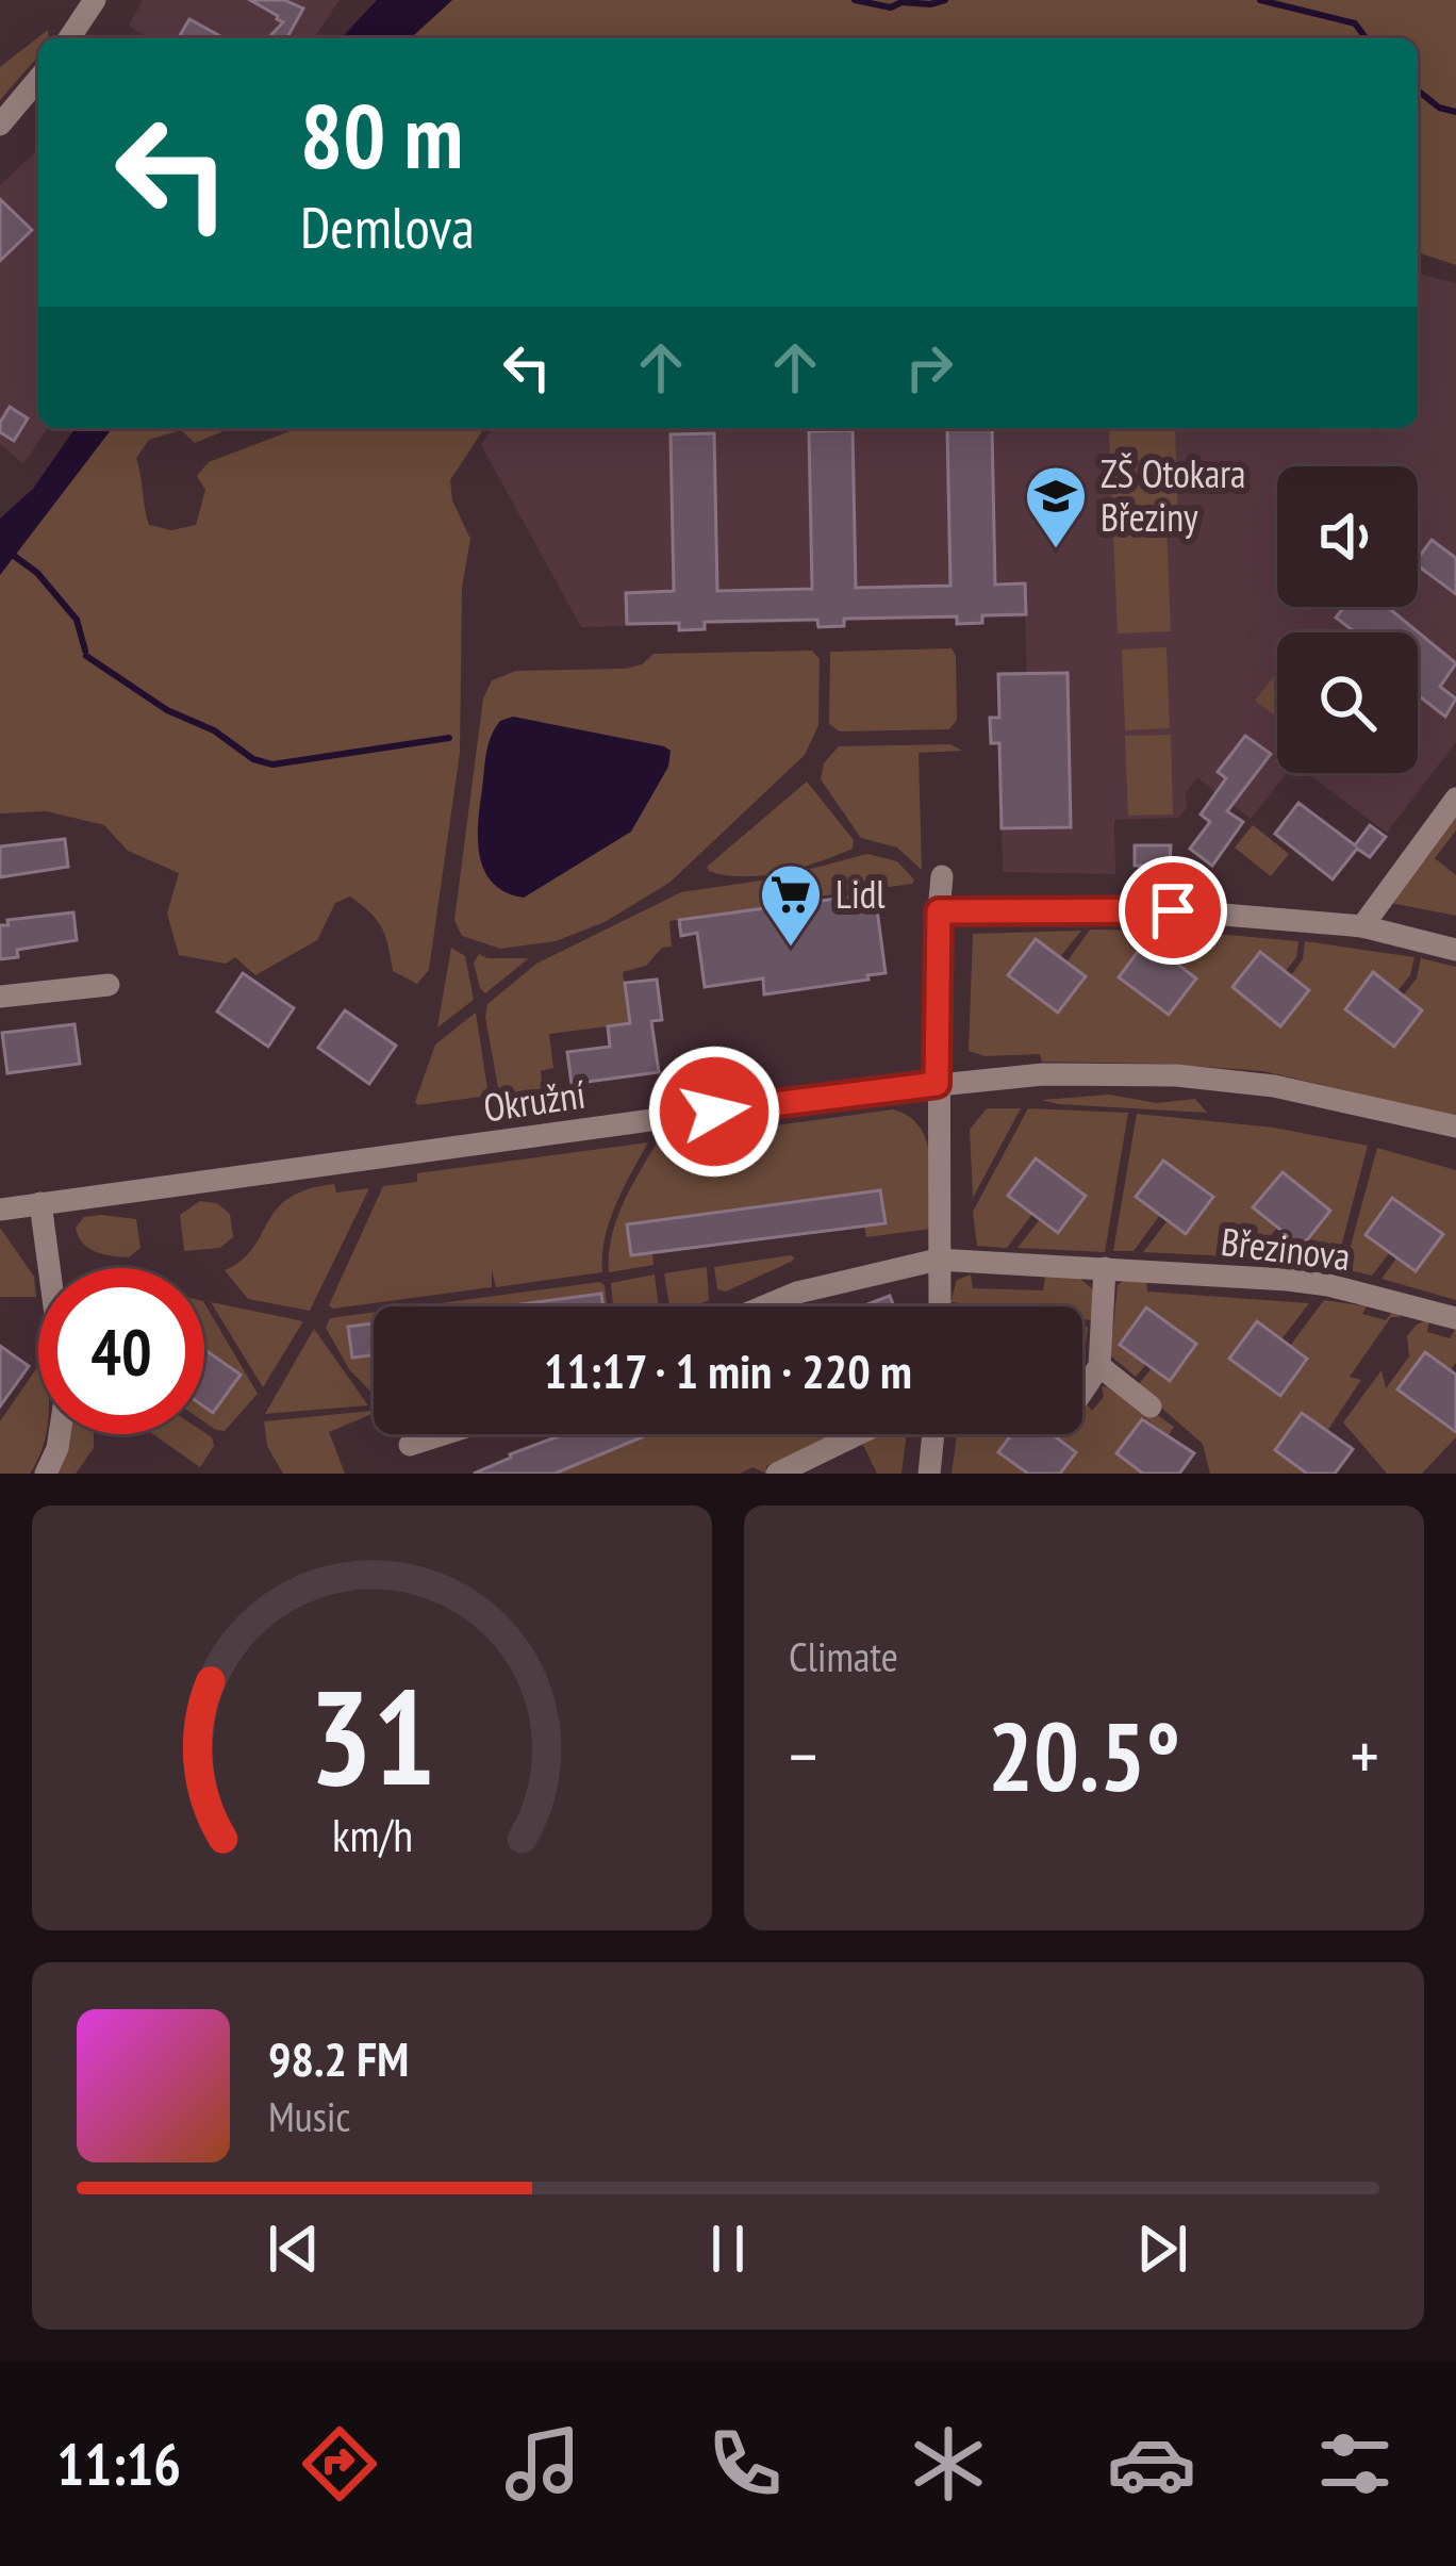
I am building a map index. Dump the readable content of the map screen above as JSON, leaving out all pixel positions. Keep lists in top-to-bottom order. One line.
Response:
{"streets":{"street":["Okružní","Březinova"]},"places":{"school or university":["ZŠ Otokara Březiny"],"supermarket":["Lidl"]},"page":{"turn":["80 m","Demlova"],"limit":"40","trip":"11:17 · 1 min · 220 m","tile":"Climate","heat":["−","20.5°","+"],"song":["98.2 FM","Music"],"tabs":"11:16","gauge":["31","km/h"]}}
